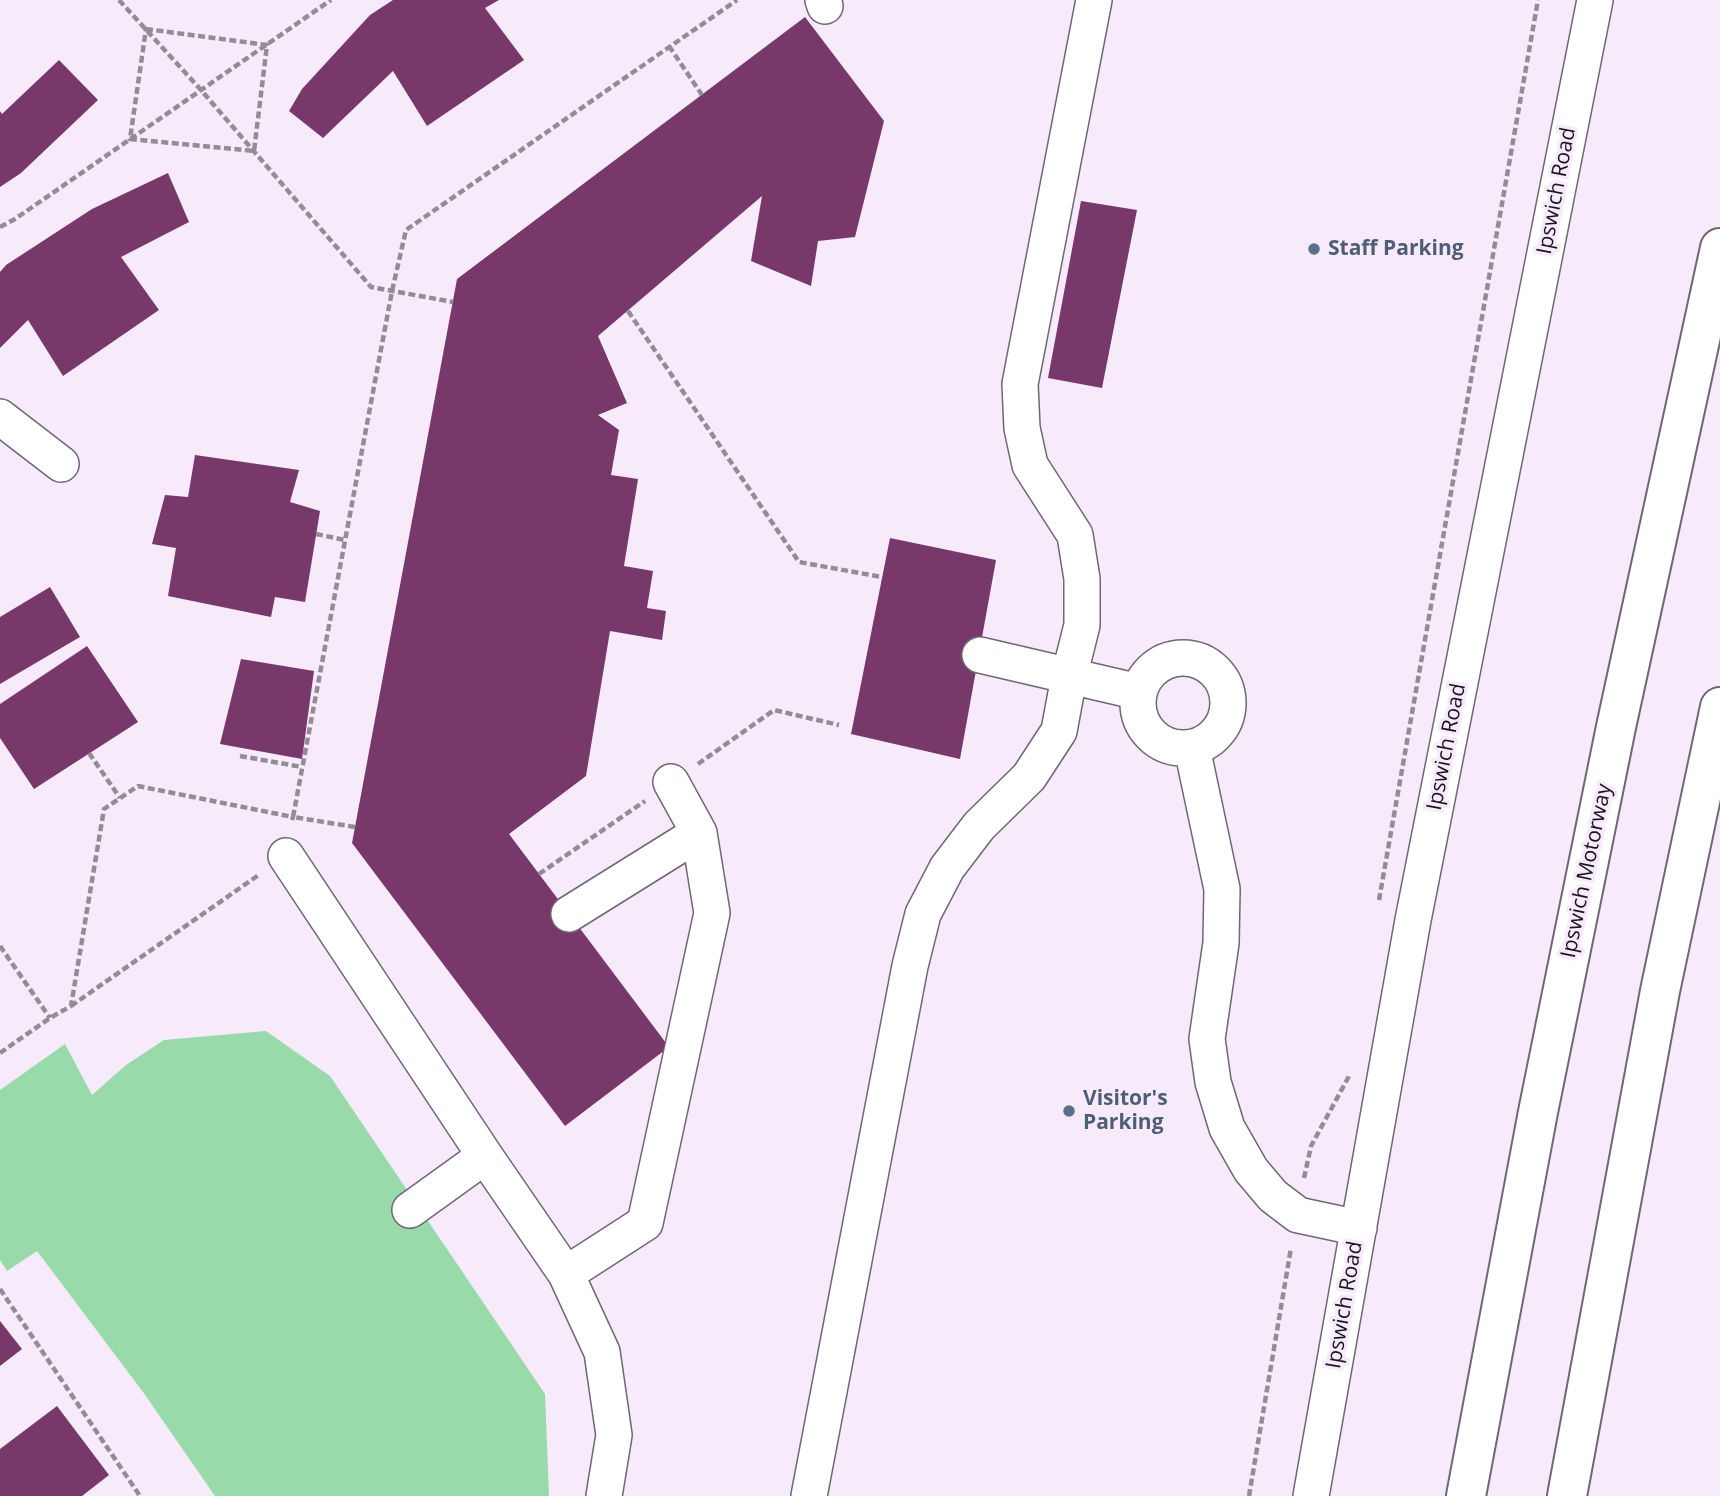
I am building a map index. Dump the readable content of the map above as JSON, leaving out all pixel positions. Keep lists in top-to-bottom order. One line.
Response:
{"streets":{"highway":["Ipswich Motorway"],"street":["Ipswich Road"]},"places":["Staff Parking","Visitor's Parking"]}
